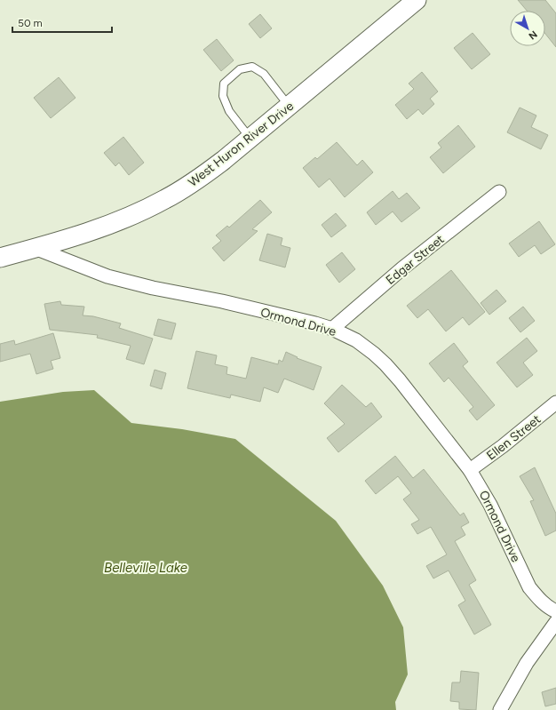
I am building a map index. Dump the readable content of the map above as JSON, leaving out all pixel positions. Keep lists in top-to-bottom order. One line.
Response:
{"streets":{"main road":["West Huron River Drive"],"street":["Edgar Street","Ormond Drive","Ellen Street"]},"crossings":[["West Huron River Drive","Ormond Drive"],["Edgar Street","Ormond Drive"],["Ormond Drive","Ellen Street"]],"water":["Belleville Lake"],"scale_bar":"50 m","north":"bottom right"}
